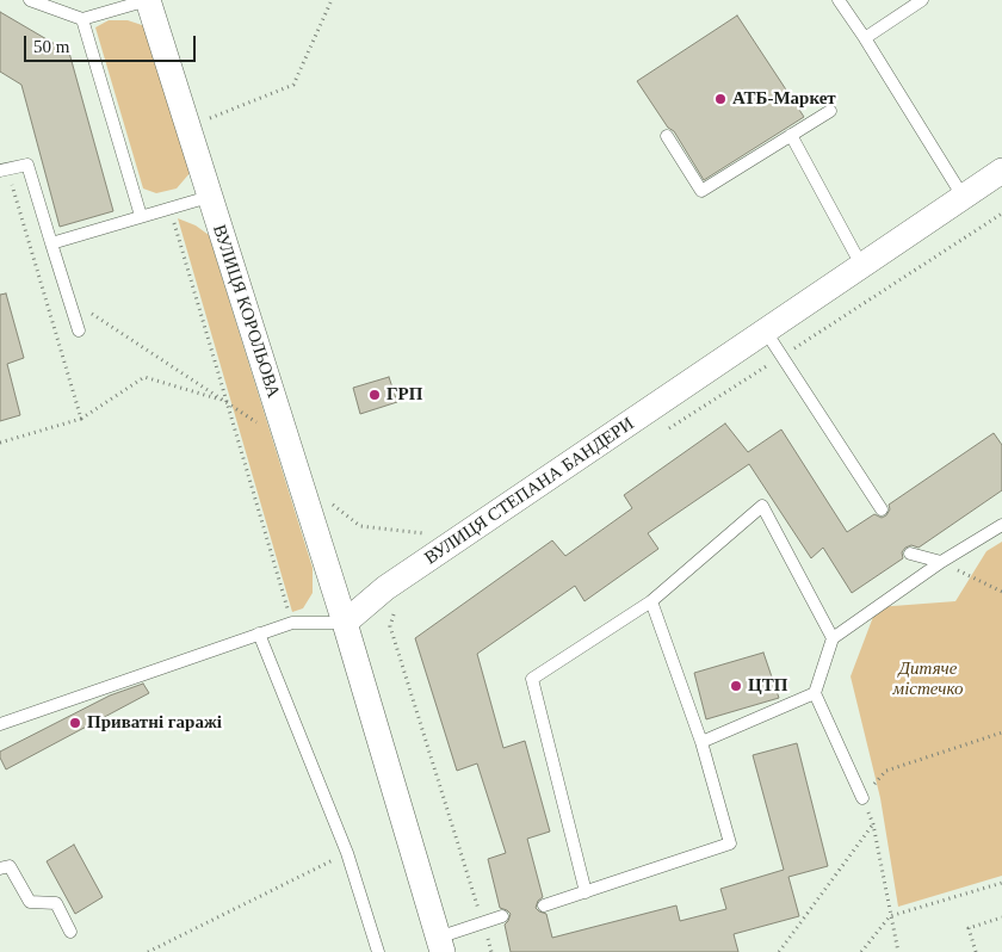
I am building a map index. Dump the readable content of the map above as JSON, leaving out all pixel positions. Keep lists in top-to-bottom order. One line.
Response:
{"streets":{"street":["ВУЛИЦЯ КОРОЛЬОВА","ВУЛИЦЯ СТЕПАНА БАНДЕРИ"]},"crossings":[["ВУЛИЦЯ КОРОЛЬОВА","ВУЛИЦЯ СТЕПАНА БАНДЕРИ"]],"parks":["Дитяче містечко"],"places":["АТБ-Маркет","ГРП","ЦТП","Приватні гаражі"],"scale_bar":"50 m"}
